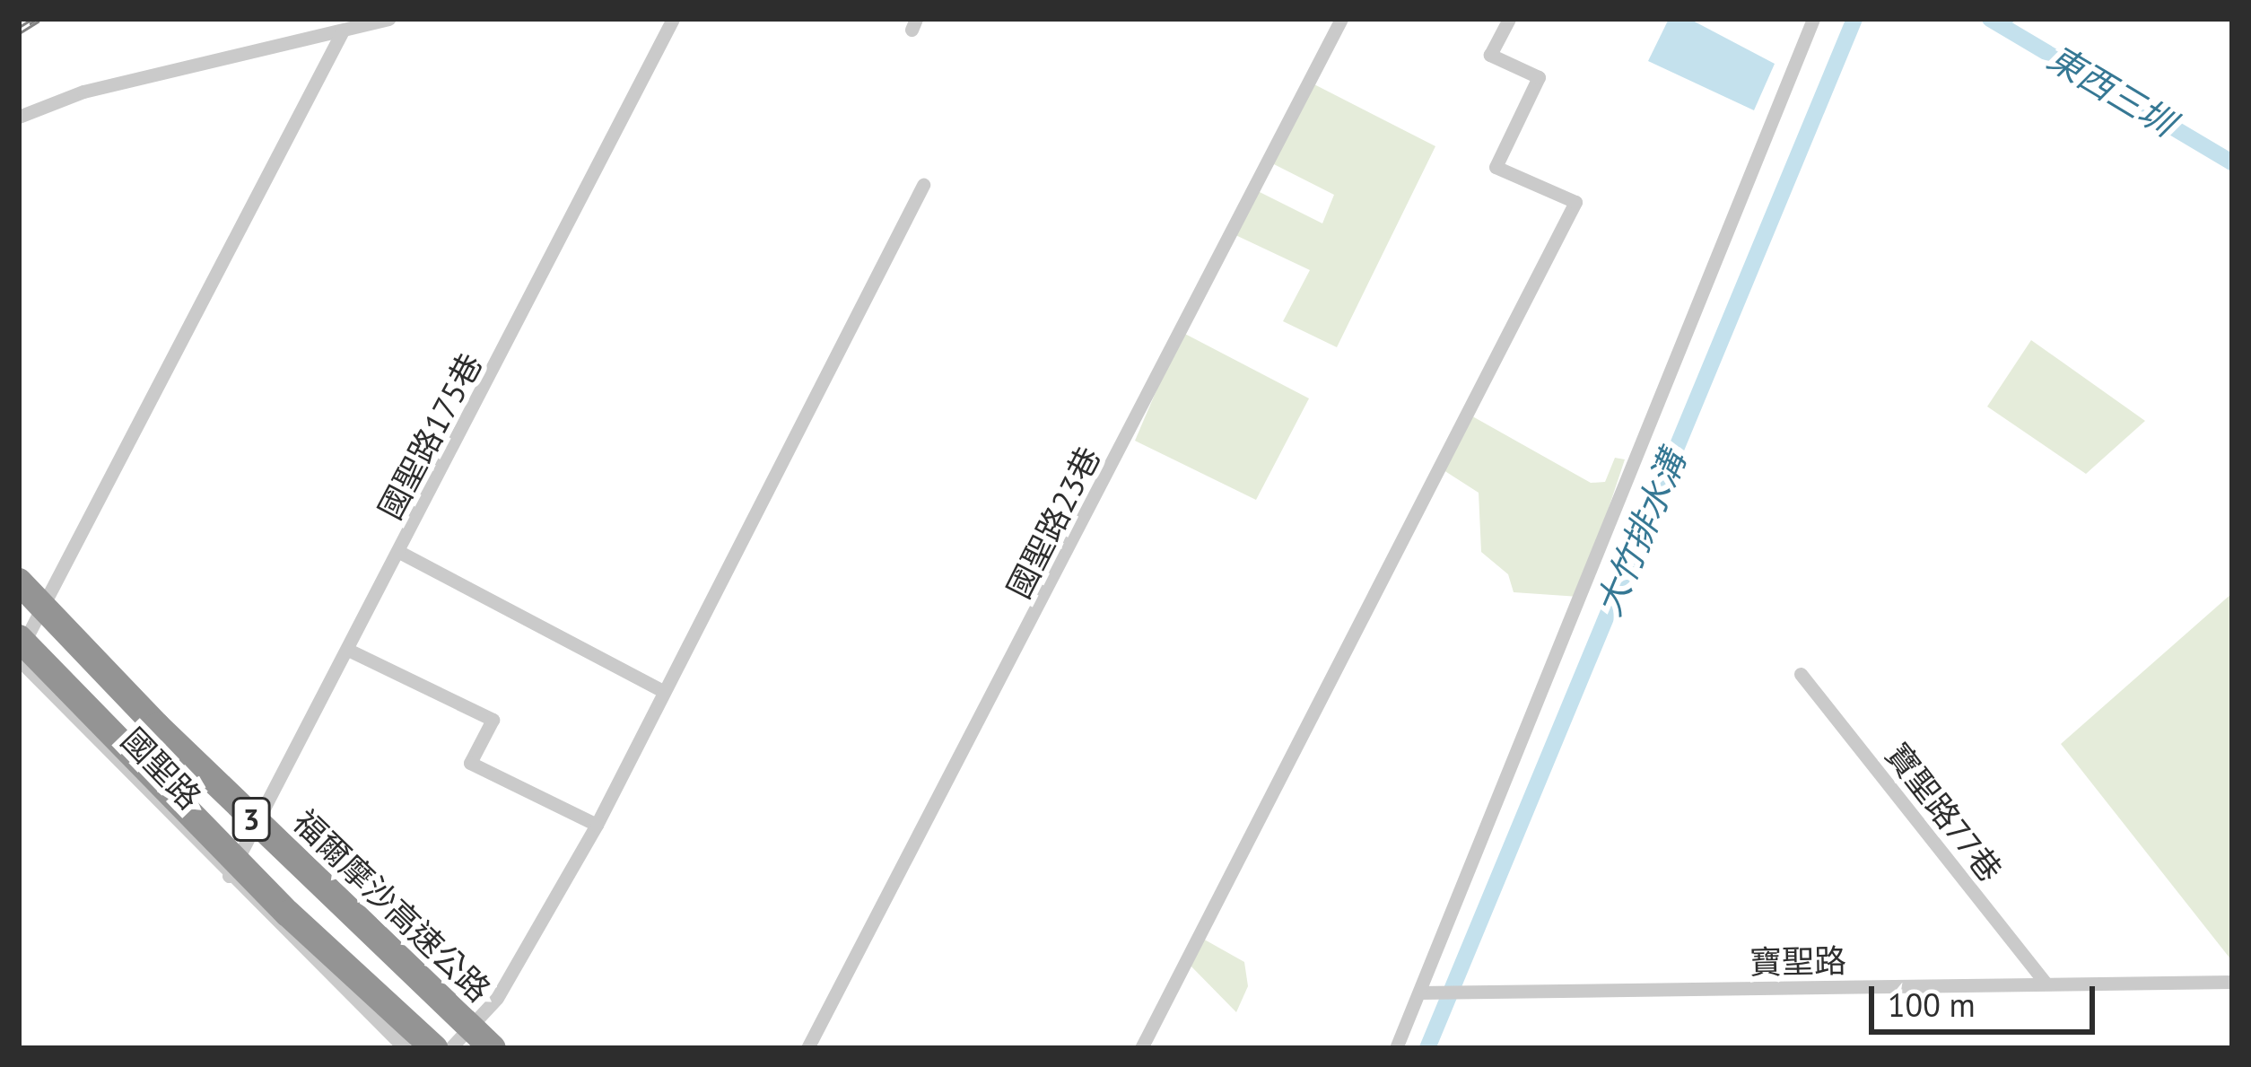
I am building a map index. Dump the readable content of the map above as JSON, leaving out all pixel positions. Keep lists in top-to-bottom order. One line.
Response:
{"streets":{"highway":["3","福爾摩沙高速公路"],"street":["國聖路175巷","國聖路23巷","國聖路","寶聖路77巷","寶聖路"]},"crossings":[["國聖路175巷","國聖路"],["寶聖路77巷","寶聖路"]],"water":["東西三圳","大竹排水溝"],"scale_bar":"100 m"}
